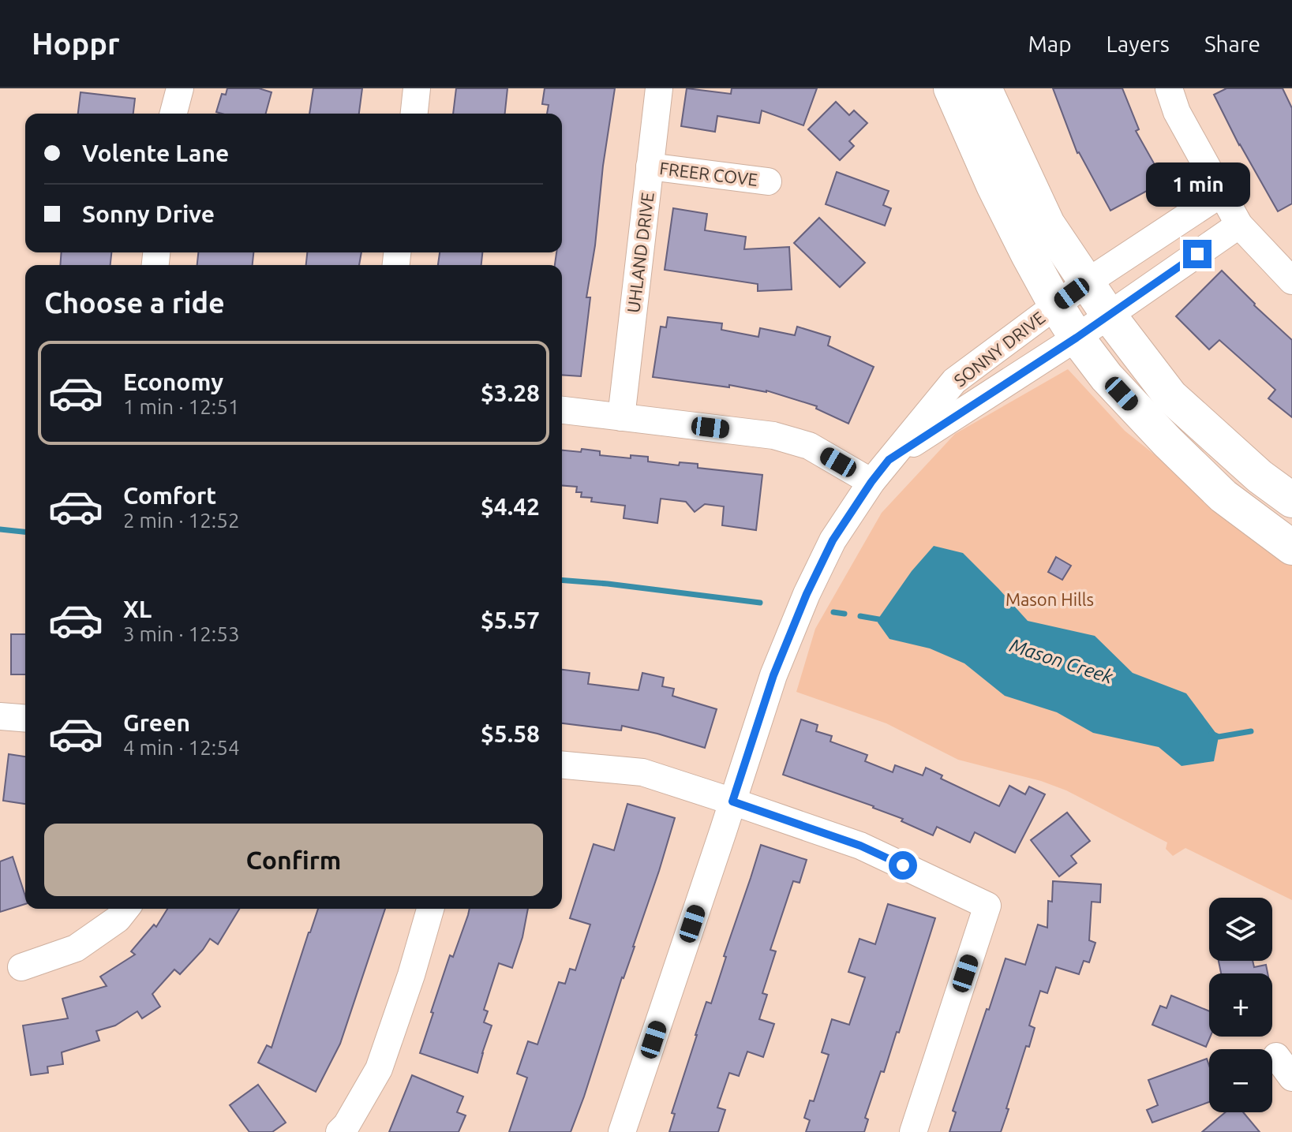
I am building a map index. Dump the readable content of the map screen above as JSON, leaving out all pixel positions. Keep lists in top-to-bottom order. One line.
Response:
{"streets":{"street":["FREER COVE","UHLAND DRIVE","SONNY DRIVE"]},"crossings":[["FREER COVE","UHLAND DRIVE"]],"water":["Mason Creek"],"parks":["Mason Hills"],"page":{"header":"Hoppr","nav":["Map","Layers","Share"],"banner":["Volente Lane","Sonny Drive"],"bubble":"1 min","heading":"Choose a ride","list":[{"name":"Economy","note":"1 min · 12:51","value":"$3.28"},{"name":"Comfort","note":"2 min · 12:52","value":"$4.42"},{"name":"XL","note":"3 min · 12:53","value":"$5.57"},{"name":"Green","note":"4 min · 12:54","value":"$5.58"}],"buttons":"Confirm","map_buttons":["+","−"]}}
